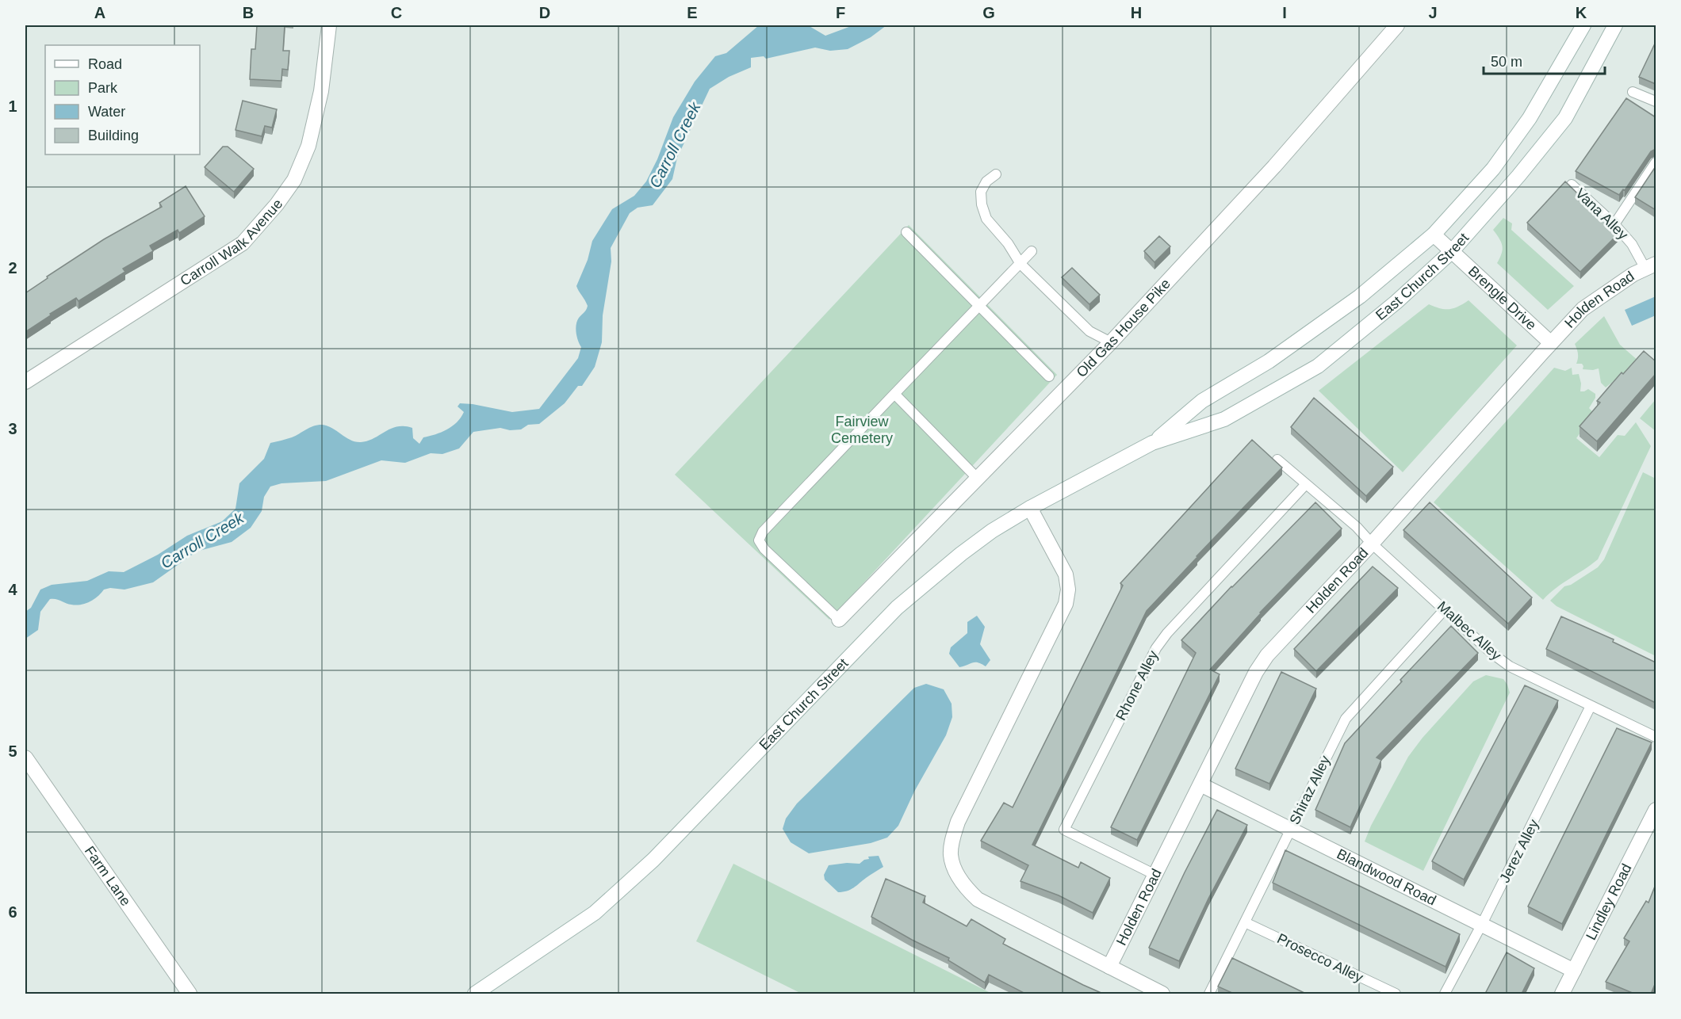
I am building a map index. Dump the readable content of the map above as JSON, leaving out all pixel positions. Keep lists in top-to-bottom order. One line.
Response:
{"streets":{"street":["Carroll Walk Avenue","East Church Street","Brengle Drive","Holden Road","Old Gas House Pike","Farm Lane","Blandwood Road","Lindley Road"],"lane":["Vana Alley","Malbec Alley","Rhone Alley","Shiraz Alley","Jerez Alley","Prosecco Alley"]},"crossings":[["Vana Alley","Holden Road"],["East Church Street","Brengle Drive"],["Brengle Drive","Holden Road"],["Holden Road","Malbec Alley"],["Holden Road","Rhone Alley"],["Holden Road","Blandwood Road"],["Malbec Alley","Shiraz Alley"],["Malbec Alley","Jerez Alley"],["Shiraz Alley","Blandwood Road"],["Shiraz Alley","Prosecco Alley"],["Jerez Alley","Blandwood Road"],["Blandwood Road","Lindley Road"]],"water":["Carroll Creek"],"parks":["Fairview Cemetery"],"legend":["Road","Park","Water","Building"],"scale_bar":"50 m","grid":{"columns":["A","B","C","D","E","F","G","H","I","J","K"],"rows":["1","2","3","4","5","6"]}}
